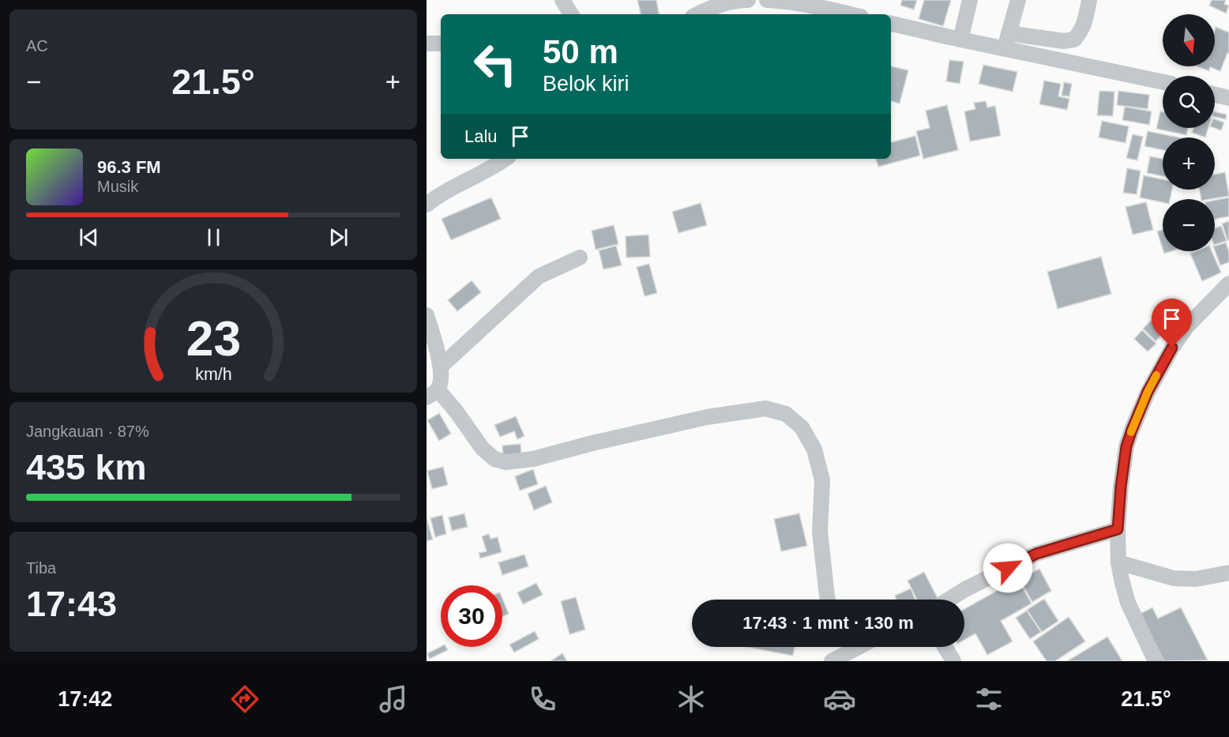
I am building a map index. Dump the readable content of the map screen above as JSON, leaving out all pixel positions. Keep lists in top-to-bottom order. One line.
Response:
{"north":"bottom","page":{"tile":["AC",["Jangkauan · 87%","435 km"],["Tiba","17:43"]],"map_buttons":["+","−"],"turn":["50 m","Belok kiri"],"heat":["−","21.5°","+"],"then":"Lalu","song":["96.3 FM","Musik"],"limit":"30","trip":"17:43 · 1 mnt · 130 m","tabs":["17:42","21.5°"],"gauge":["23","km/h"]}}
